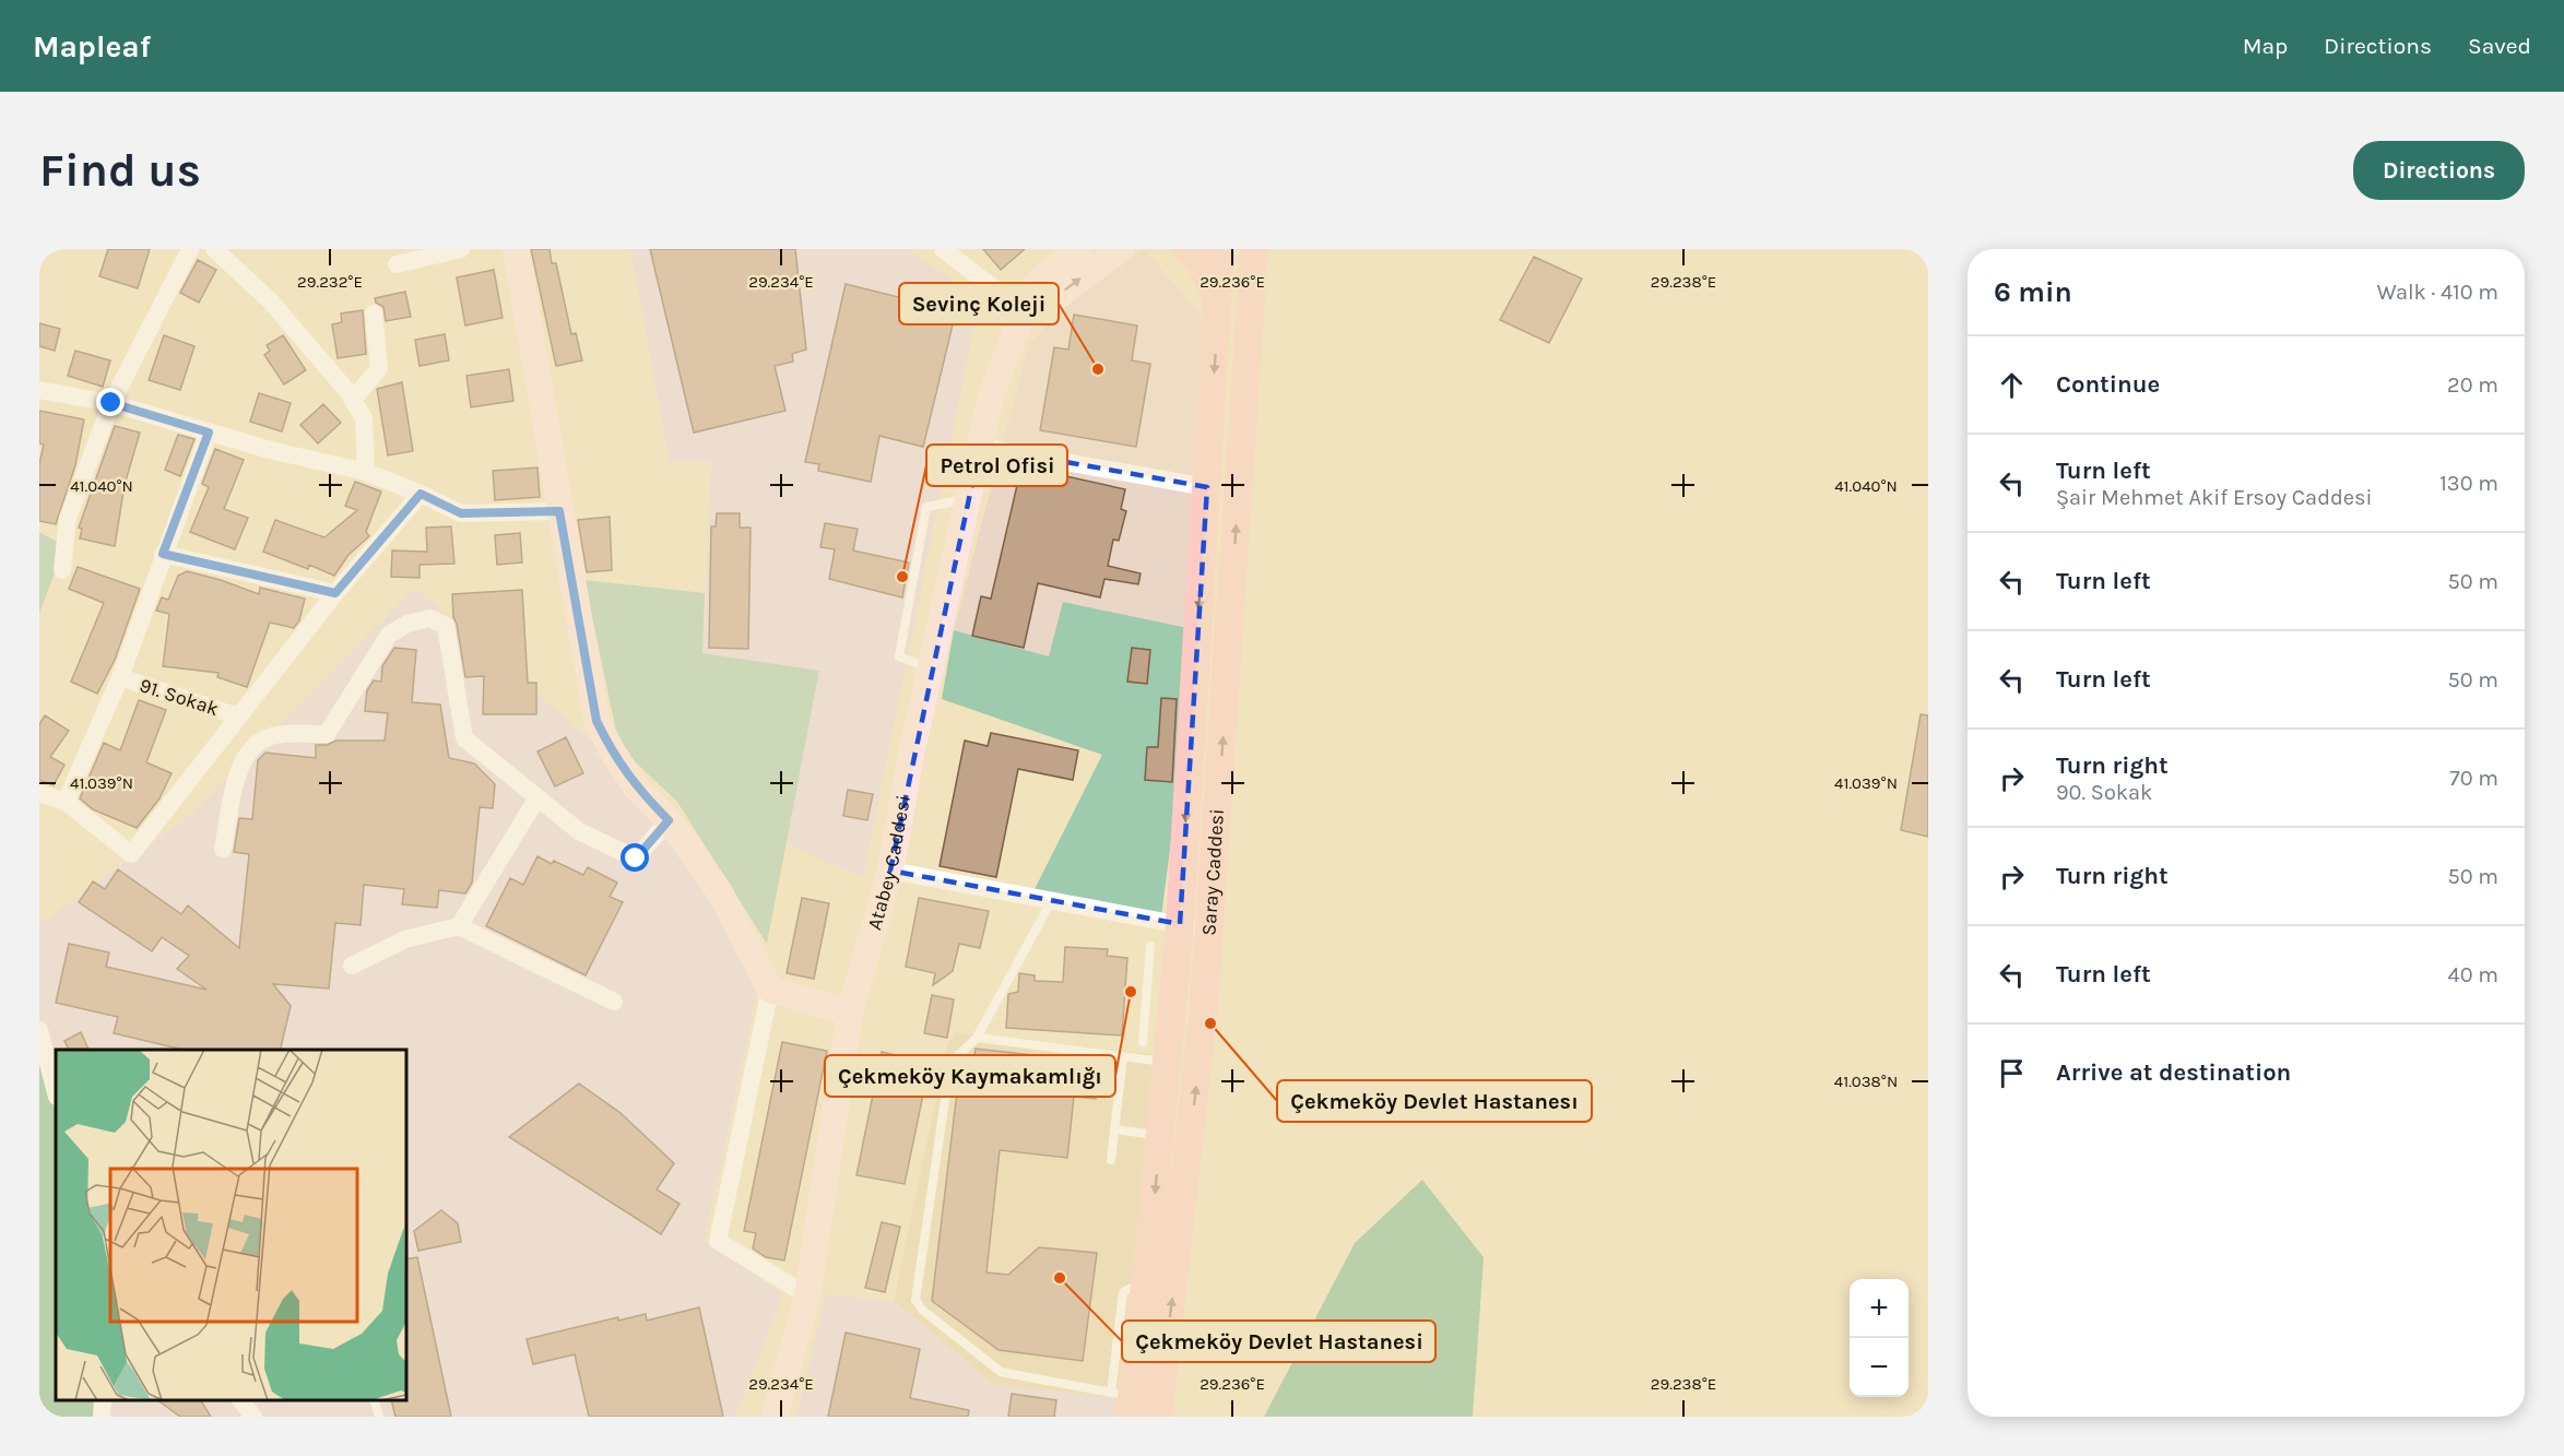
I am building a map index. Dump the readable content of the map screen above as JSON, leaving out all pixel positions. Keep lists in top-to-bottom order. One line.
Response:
{"streets":{"main road":["Atabey Caddesi","Saray Caddesi"],"street":["91. Sokak"]},"places":["Sevinç Koleji","Petrol Ofisi","Çekmeköy Kaymakamlığı","Çekmeköy Devlet Hastanesı","Çekmeköy Devlet Hastanesi"],"page":{"header":"Mapleaf","nav":["Map","Directions","Saved"],"buttons":"Directions","title":"Find us","heading":["6 min","Walk · 410 m"],"list":[["Continue","20 m"],["Turn left","Şair Mehmet Akif Ersoy Caddesi","130 m"],["Turn left","50 m"],["Turn left","50 m"],["Turn right","90. Sokak","70 m"],["Turn right","50 m"],["Turn left","40 m"],"Arrive at destination"],"map_buttons":["+","−"]},"coordinates":["29.232°E","29.234°E","29.236°E","29.238°E","41.040°N","41.039°N","41.038°N"]}
